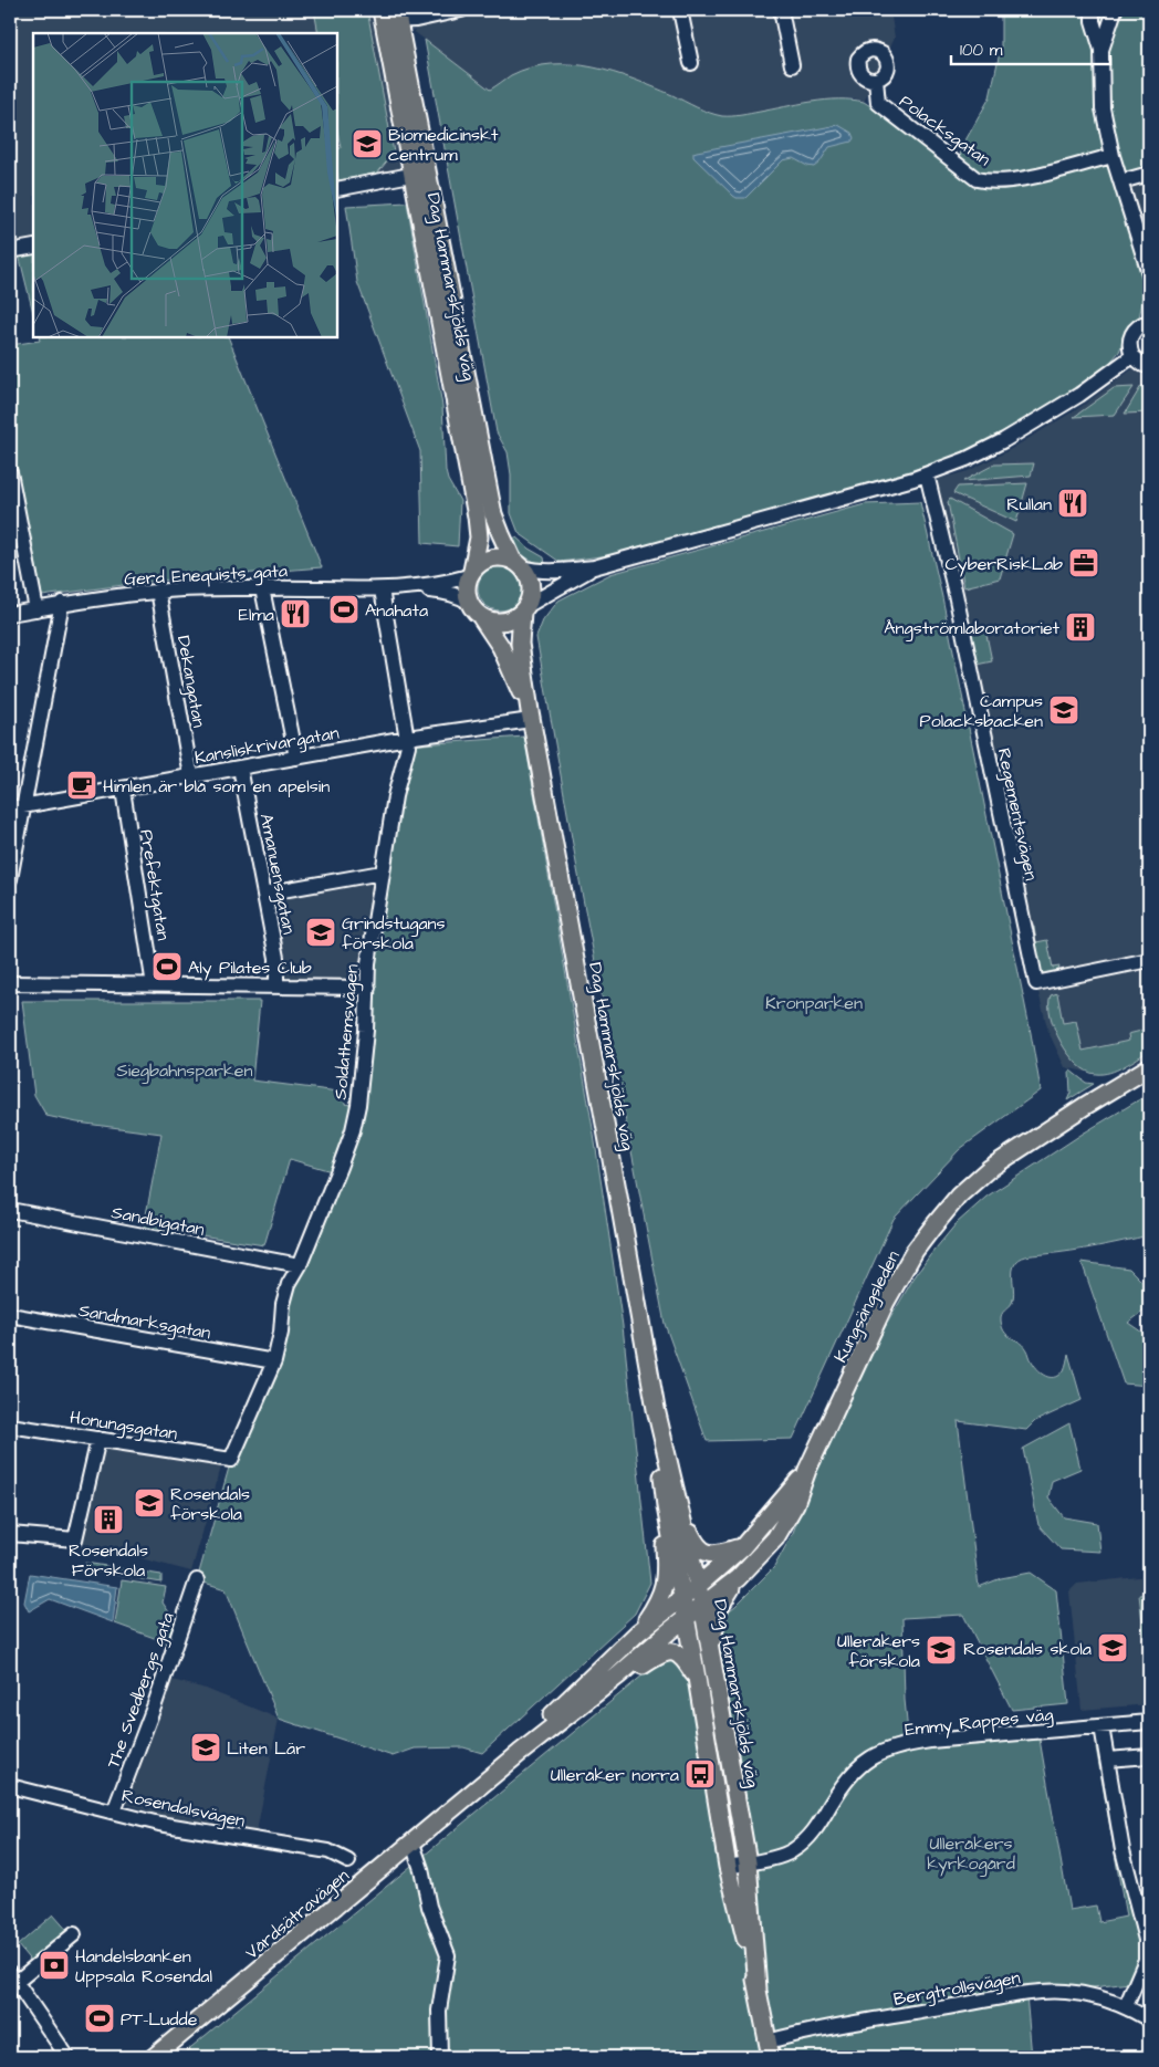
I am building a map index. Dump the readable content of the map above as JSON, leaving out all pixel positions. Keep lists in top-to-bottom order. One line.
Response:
{"streets":{"main road":["Dag Hammarskjölds väg","Kungsängsleden","Vårdsätravägen"],"street":["Polacksgatan","Gerd Enequists gata","Dekangatan","Kansliskrivargatan","Regementsvägen","Amanuensgatan","Prefektgatan","Soldathemsvägen","Sandbigatan","Sandmarksgatan","Honungsgatan","The Svedbergs gata","Emmy Rappes väg","Rosendalsvägen","Bergtrollsvägen"]},"crossings":[["Dag Hammarskjölds väg","Gerd Enequists gata"],["Dag Hammarskjölds väg","Kansliskrivargatan"],["Dag Hammarskjölds väg","Kungsängsleden"],["Dag Hammarskjölds väg","Emmy Rappes väg"],["Dag Hammarskjölds väg","Vårdsätravägen"],["Dag Hammarskjölds väg","Bergtrollsvägen"],["Gerd Enequists gata","Dekangatan"],["Gerd Enequists gata","Soldathemsvägen"],["Dekangatan","Kansliskrivargatan"],["Kansliskrivargatan","Amanuensgatan"],["Kansliskrivargatan","Prefektgatan"],["Kansliskrivargatan","Soldathemsvägen"],["Soldathemsvägen","Sandbigatan"],["Soldathemsvägen","Sandmarksgatan"],["Soldathemsvägen","Honungsgatan"],["Kungsängsleden","Vårdsätravägen"],["The Svedbergs gata","Rosendalsvägen"]],"parks":["Kronparken","Siegbahnsparken","Ulleråkers kyrkogård"],"places":{"school or university":["Biomedicinskt centrum","Campus Polacksbacken","Grindstugans förskola","Rosendals förskola","Rosendals skola","Ulleråkers förskola","Liten Lär"],"restaurant":["Rullan","Elma"],"office":["CyberRiskLab"],"sports":["Anahata","Aly Pilates Club","PT-Ludde"],"building":["Ångströmlaboratoriet","Rosendals Förskola"],"cafe":["Himlen är blå som en apelsin"],"bus stop":["Ulleråker norra"],"bank":["Handelsbanken Uppsala Rosendal"]},"scale_bar":"100 m"}
